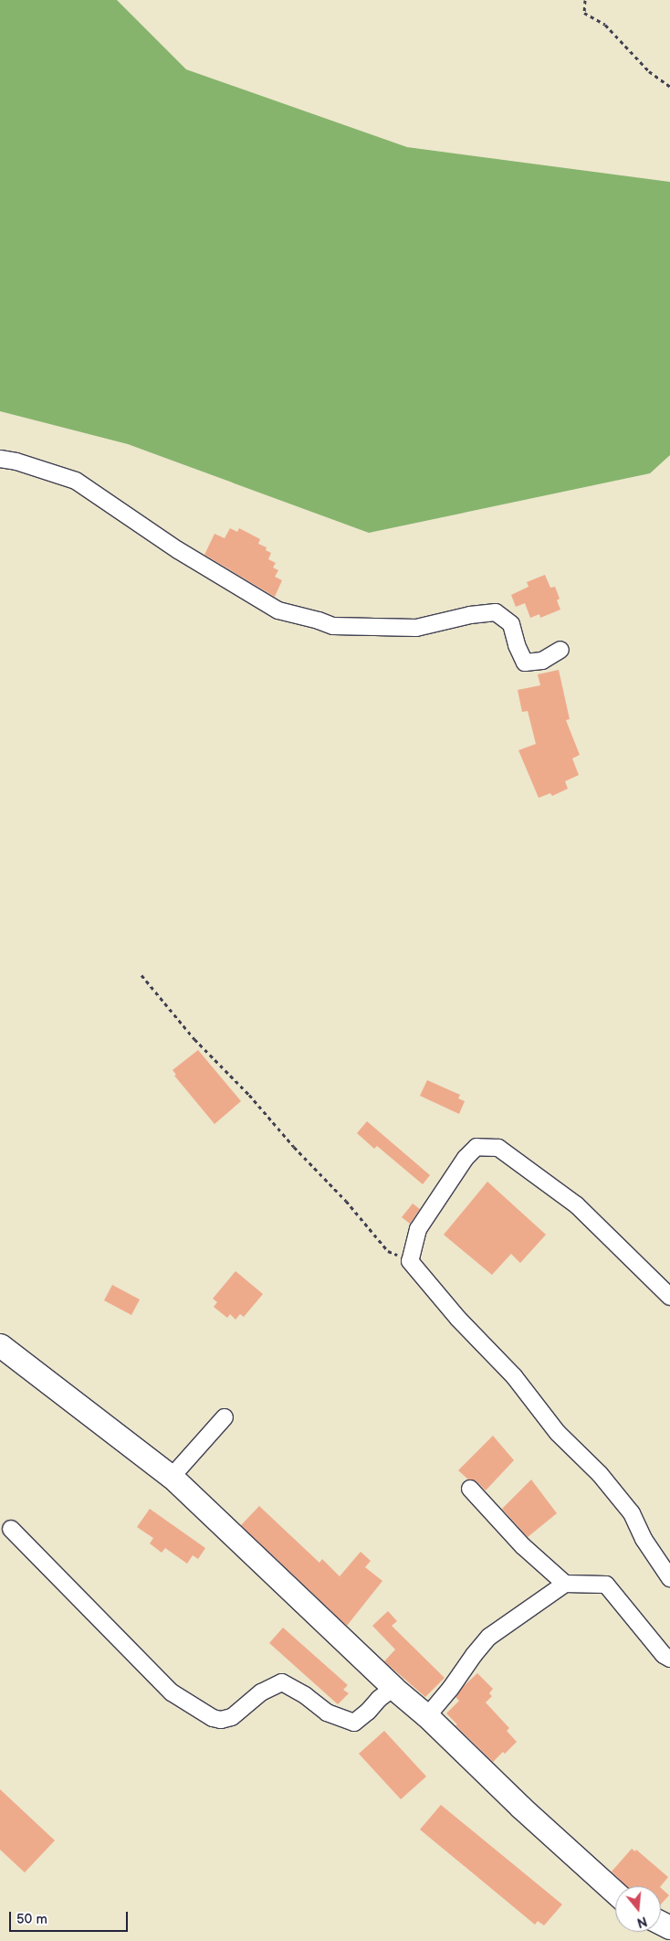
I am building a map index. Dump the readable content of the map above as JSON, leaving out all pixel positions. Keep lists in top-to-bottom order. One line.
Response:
{"scale_bar":"50 m","north":"bottom"}
